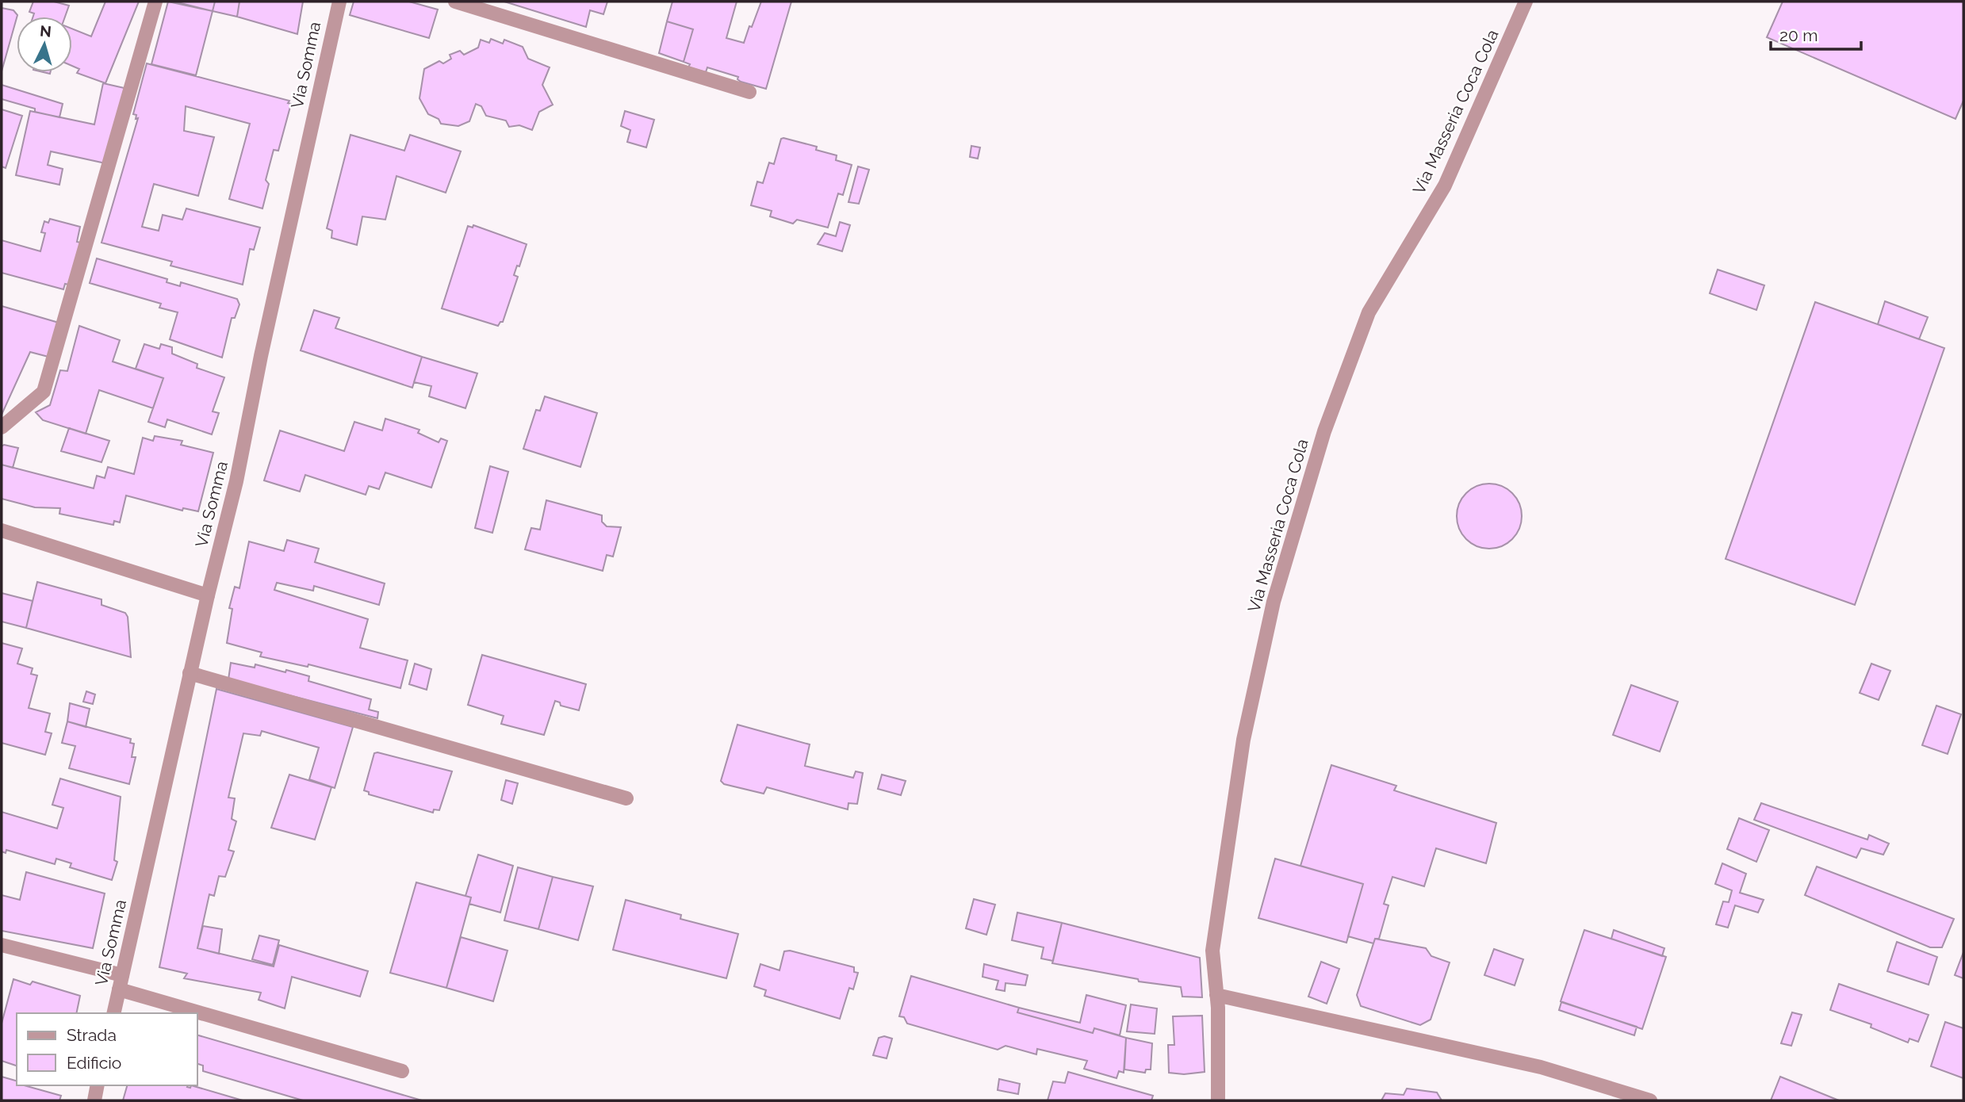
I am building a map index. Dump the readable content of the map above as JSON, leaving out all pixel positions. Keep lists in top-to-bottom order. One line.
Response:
{"streets":{"street":["Via Somma","Via Masseria Coca Cola"]},"legend":["Strada","Edificio"],"scale_bar":"20 m","north":"top"}
